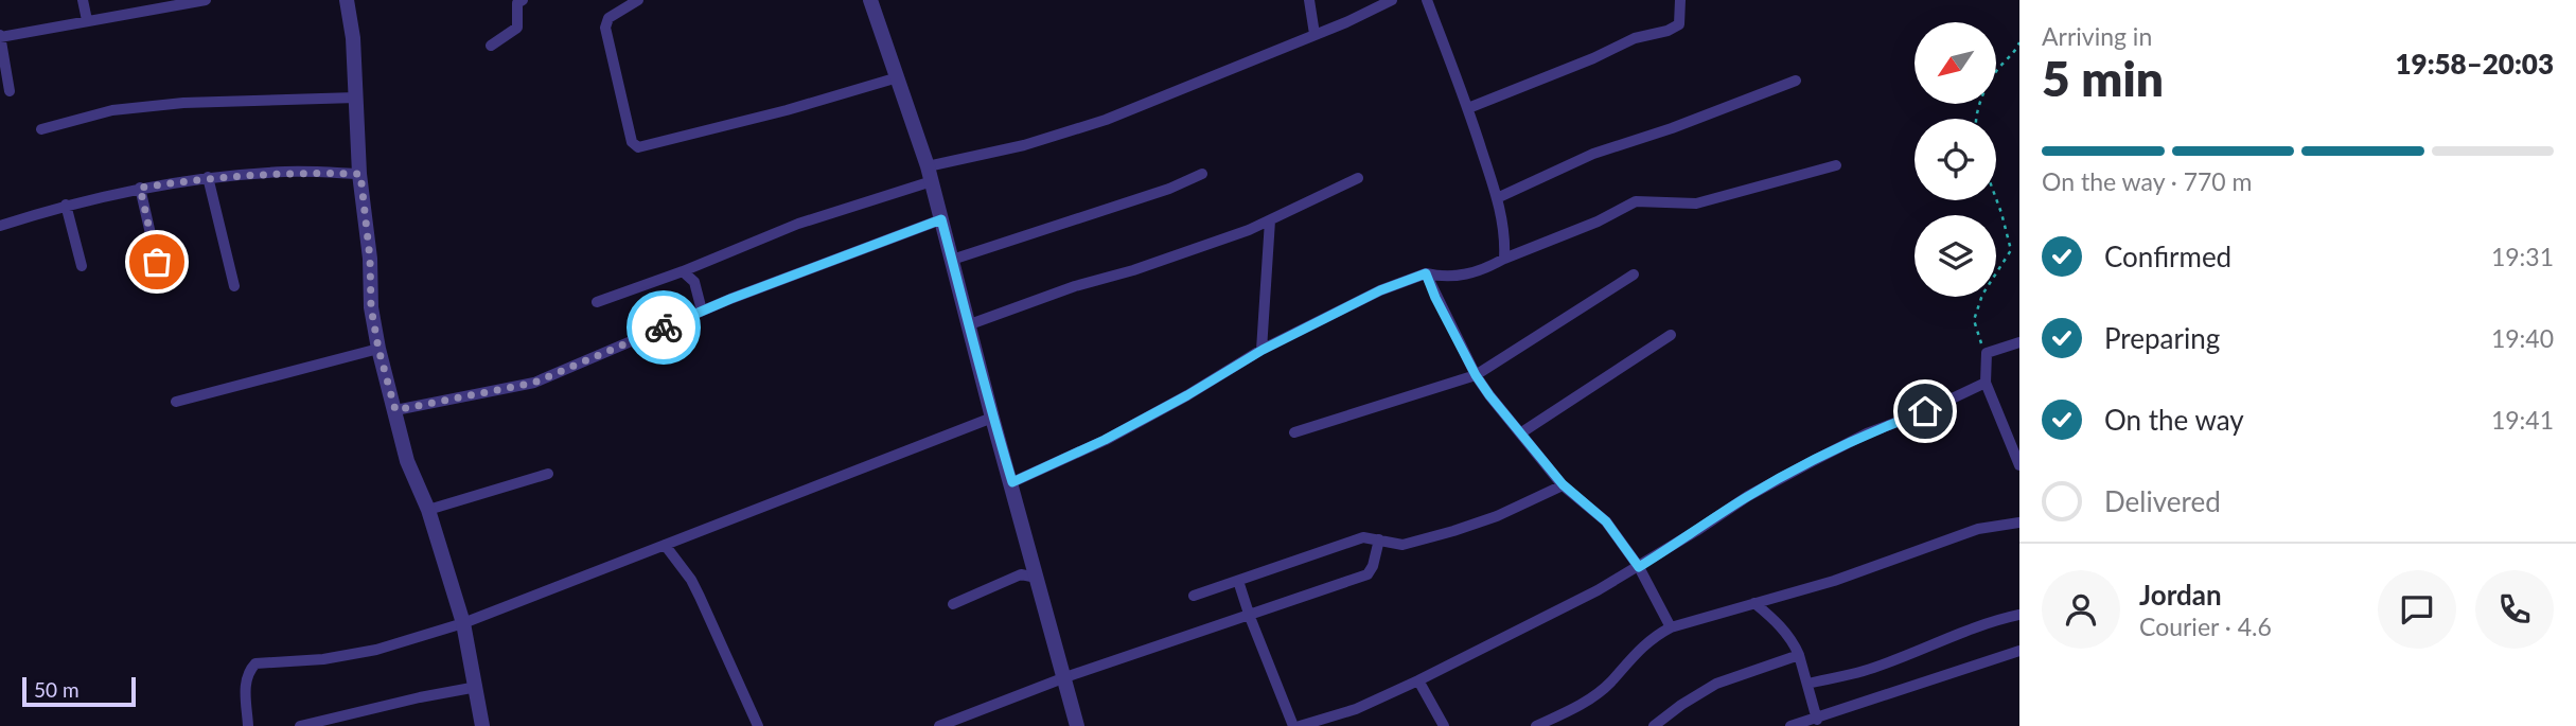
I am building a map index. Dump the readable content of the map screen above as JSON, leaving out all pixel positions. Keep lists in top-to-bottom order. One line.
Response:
{"scale_bar":"50 m","north":"bottom left","page":{"heading":["5 min","Arriving in","19:58–20:03"],"panel":["Jordan","Courier · 4.6"],"bar":"On the way · 770 m","list":[["Confirmed","19:31"],["Preparing","19:40"],["On the way","19:41"],"Delivered"],"scale":"50 m"}}
